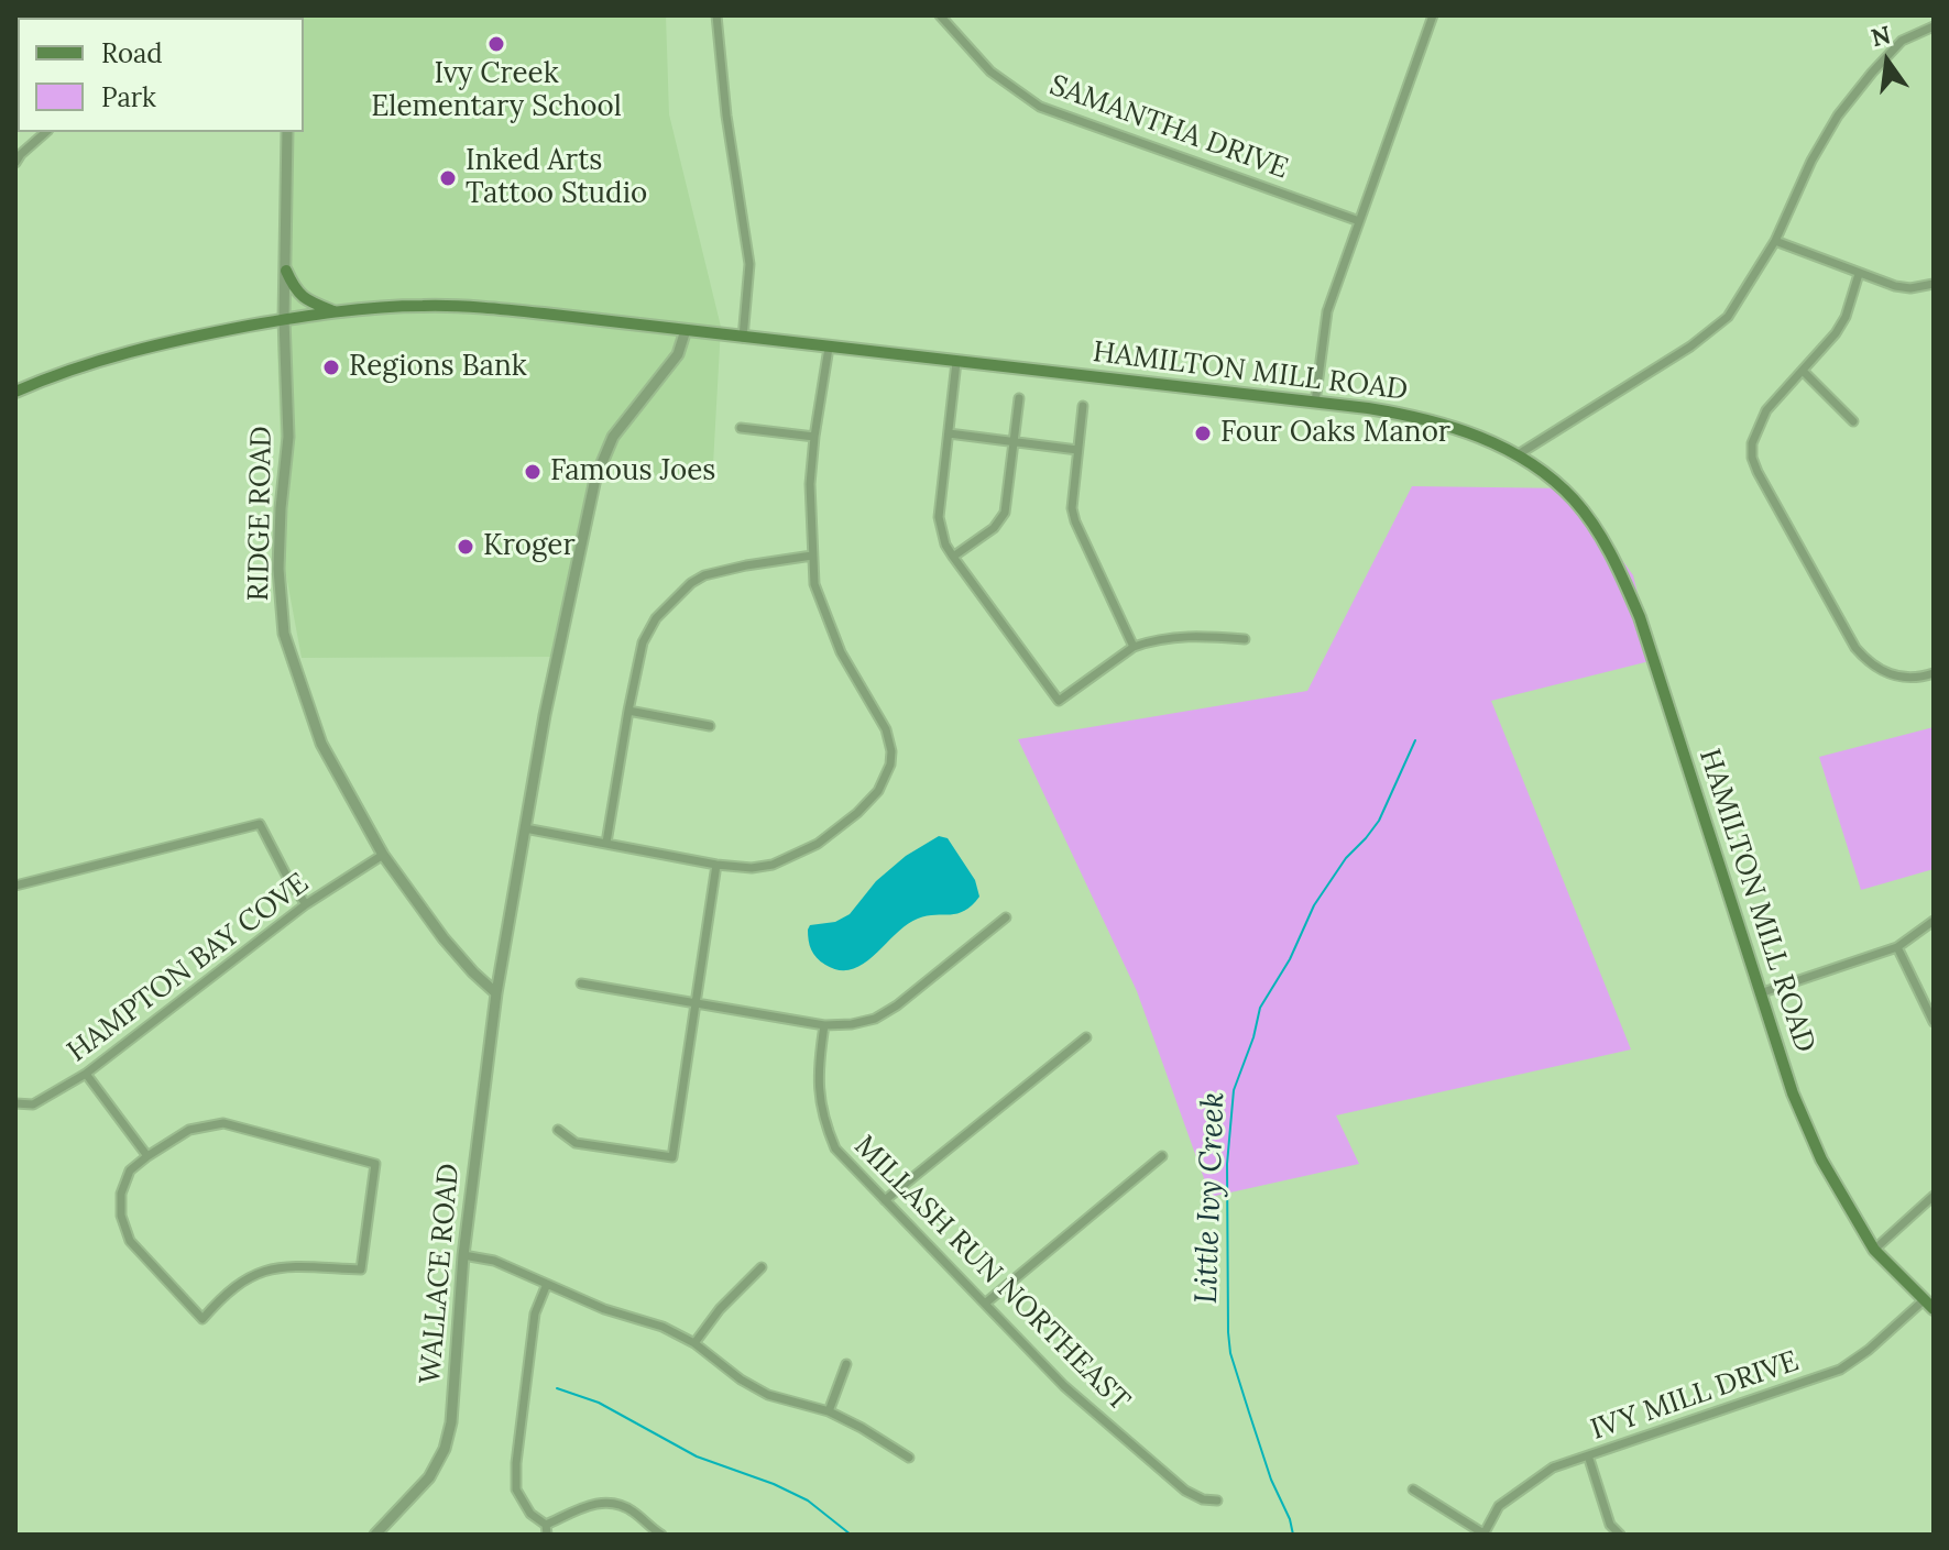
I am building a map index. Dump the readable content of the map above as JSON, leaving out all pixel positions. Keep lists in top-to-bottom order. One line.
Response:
{"streets":{"main road":["HAMILTON MILL ROAD"],"street":["SAMANTHA DRIVE","RIDGE ROAD","HAMPTON BAY COVE","WALLACE ROAD","MILLASH RUN NORTHEAST","IVY MILL DRIVE"]},"crossings":[["HAMILTON MILL ROAD","RIDGE ROAD"],["HAMILTON MILL ROAD","WALLACE ROAD"],["HAMILTON MILL ROAD","IVY MILL DRIVE"],["RIDGE ROAD","HAMPTON BAY COVE"],["RIDGE ROAD","WALLACE ROAD"]],"water":["Little Ivy Creek"],"places":["Ivy Creek Elementary School","Inked Arts Tattoo Studio","Regions Bank","Four Oaks Manor","Famous Joes","Kroger"],"legend":["Road","Park"],"north":"top"}
